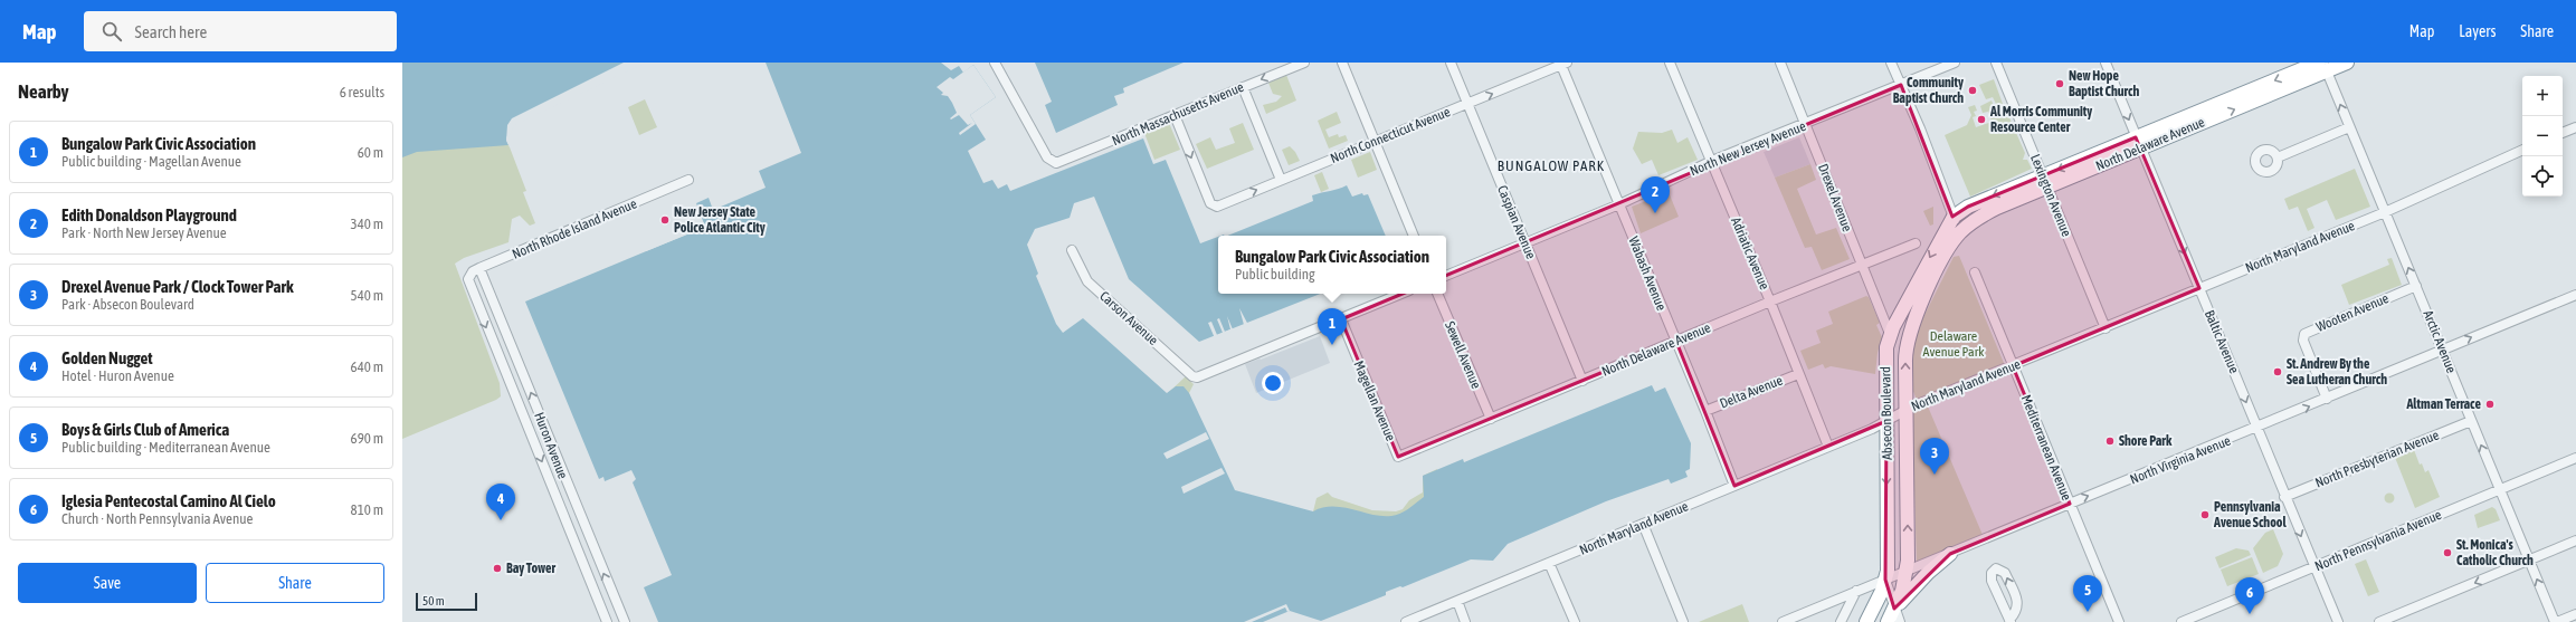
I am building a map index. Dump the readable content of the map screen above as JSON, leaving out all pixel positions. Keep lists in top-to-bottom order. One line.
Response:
{"streets":{"highway":["North Delaware Avenue","Absecon Boulevard"],"street":["North Massachusetts Avenue","North Connecticut Avenue","North New Jersey Avenue","Lexington Avenue","Drexel Avenue","Caspian Avenue","North Rhode Island Avenue","North Maryland Avenue","Adriatic Avenue","Wabash Avenue","Wooten Avenue","Carson Avenue","Baltic Avenue","Arctic Avenue","Sewell Avenue","Delta Avenue","Magellan Avenue","Huron Avenue","Mediterranean Avenue","North Presbyterian Avenue","North Virginia Avenue","North Pennsylvania Avenue"]},"crossings":[["North Massachusetts Avenue","North Connecticut Avenue"],["North Connecticut Avenue","Caspian Avenue"],["North Connecticut Avenue","Wabash Avenue"],["North Delaware Avenue","Lexington Avenue"],["North Delaware Avenue","Drexel Avenue"],["North Delaware Avenue","Caspian Avenue"],["North Delaware Avenue","Adriatic Avenue"],["North Delaware Avenue","Wabash Avenue"],["North Delaware Avenue","Baltic Avenue"],["North Delaware Avenue","Arctic Avenue"],["North Delaware Avenue","Sewell Avenue"],["North Delaware Avenue","Magellan Avenue"],["North Delaware Avenue","Absecon Boulevard"],["North New Jersey Avenue","Drexel Avenue"],["North New Jersey Avenue","Caspian Avenue"],["North New Jersey Avenue","Adriatic Avenue"],["North New Jersey Avenue","Wabash Avenue"],["Lexington Avenue","North Maryland Avenue"],["Drexel Avenue","Absecon Boulevard"],["North Rhode Island Avenue","Huron Avenue"],["North Maryland Avenue","Adriatic Avenue"],["North Maryland Avenue","Wabash Avenue"],["North Maryland Avenue","Baltic Avenue"],["North Maryland Avenue","Arctic Avenue"],["North Maryland Avenue","Absecon Boulevard"],["North Maryland Avenue","Mediterranean Avenue"],["Adriatic Avenue","Delta Avenue"],["Wabash Avenue","Delta Avenue"],["Wooten Avenue","Arctic Avenue"],["Wooten Avenue","North Virginia Avenue"],["Carson Avenue","Magellan Avenue"],["Baltic Avenue","North Presbyterian Avenue"],["Baltic Avenue","North Virginia Avenue"],["Baltic Avenue","North Pennsylvania Avenue"],["Arctic Avenue","North Presbyterian Avenue"],["Arctic Avenue","North Virginia Avenue"],["Arctic Avenue","North Pennsylvania Avenue"],["Absecon Boulevard","North Virginia Avenue"],["Mediterranean Avenue","North Virginia Avenue"]],"one_way":["Baltic Avenue","Arctic Avenue","North Virginia Avenue"],"districts":["BUNGALOW PARK"],"parks":["Delaware Avenue Park"],"places":["New Hope Baptist Church","Community Baptist Church","Al Morris Community Resource Center","New Jersey State Police Atlantic City","St. Andrew By the Sea Lutheran Church","Altman Terrace","Shore Park","Pennsylvania Avenue School","St. Monica's Catholic Church","Bay Tower"],"scale_bar":"50 m","page":{"header":"Map","search":"Search here","nav":["Map","Layers","Share"],"heading":["Nearby","6 results"],"map_buttons":["+","−"],"list":[{"mark":"1","name":"Bungalow Park Civic Association","note":"Public building · Magellan Avenue","value":"60 m"},{"mark":"2","name":"Edith Donaldson Playground","note":"Park · North New Jersey Avenue","value":"340 m"},{"mark":"3","name":"Drexel Avenue Park / Clock Tower Park","note":"Park · Absecon Boulevard","value":"540 m"},{"mark":"4","name":"Golden Nugget","note":"Hotel · Huron Avenue","value":"640 m"},{"mark":"5","name":"Boys & Girls Club of America","note":"Public building · Mediterranean Avenue","value":"690 m"},{"mark":"6","name":"Iglesia Pentecostal Camino Al Cielo","note":"Church · North Pennsylvania Avenue","value":"810 m"}],"pins":["2","1","3","4","5","6"],"popup":["Bungalow Park Civic Association","Public building"],"buttons":["Save","Share"],"scale":"50 m"}}
